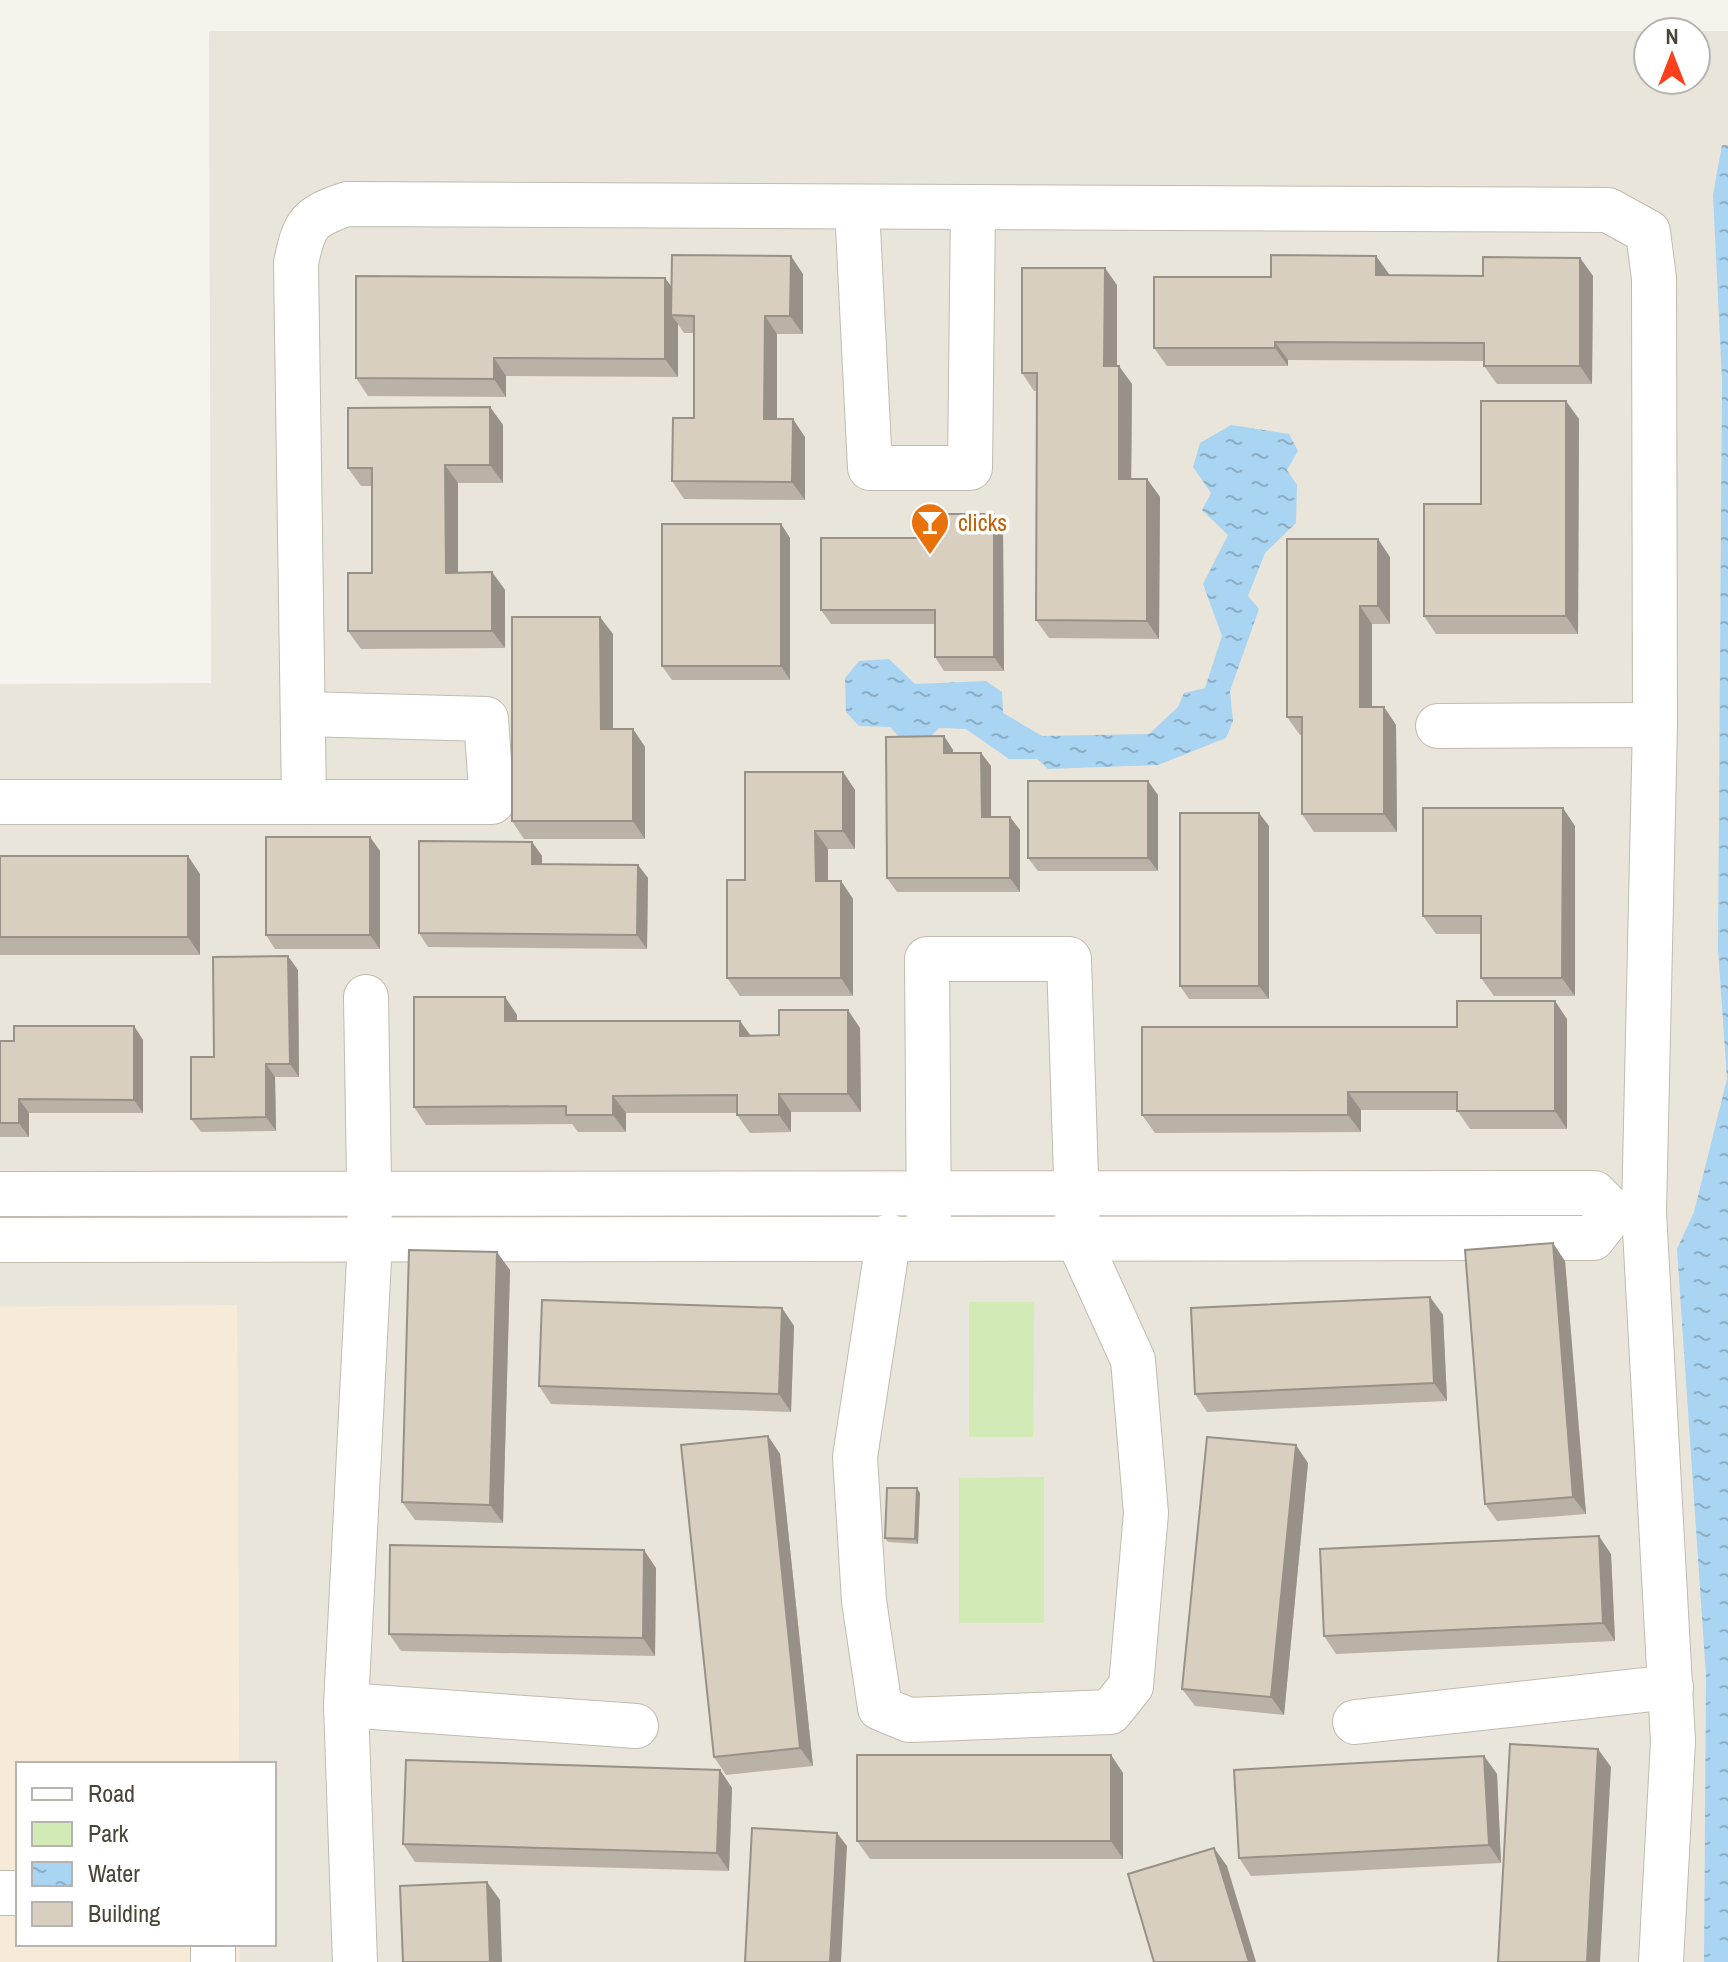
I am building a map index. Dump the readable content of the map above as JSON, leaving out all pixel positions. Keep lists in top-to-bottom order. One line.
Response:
{"places":{"bar":["clicks"]},"legend":["Road","Park","Water","Building"],"north":"top"}
